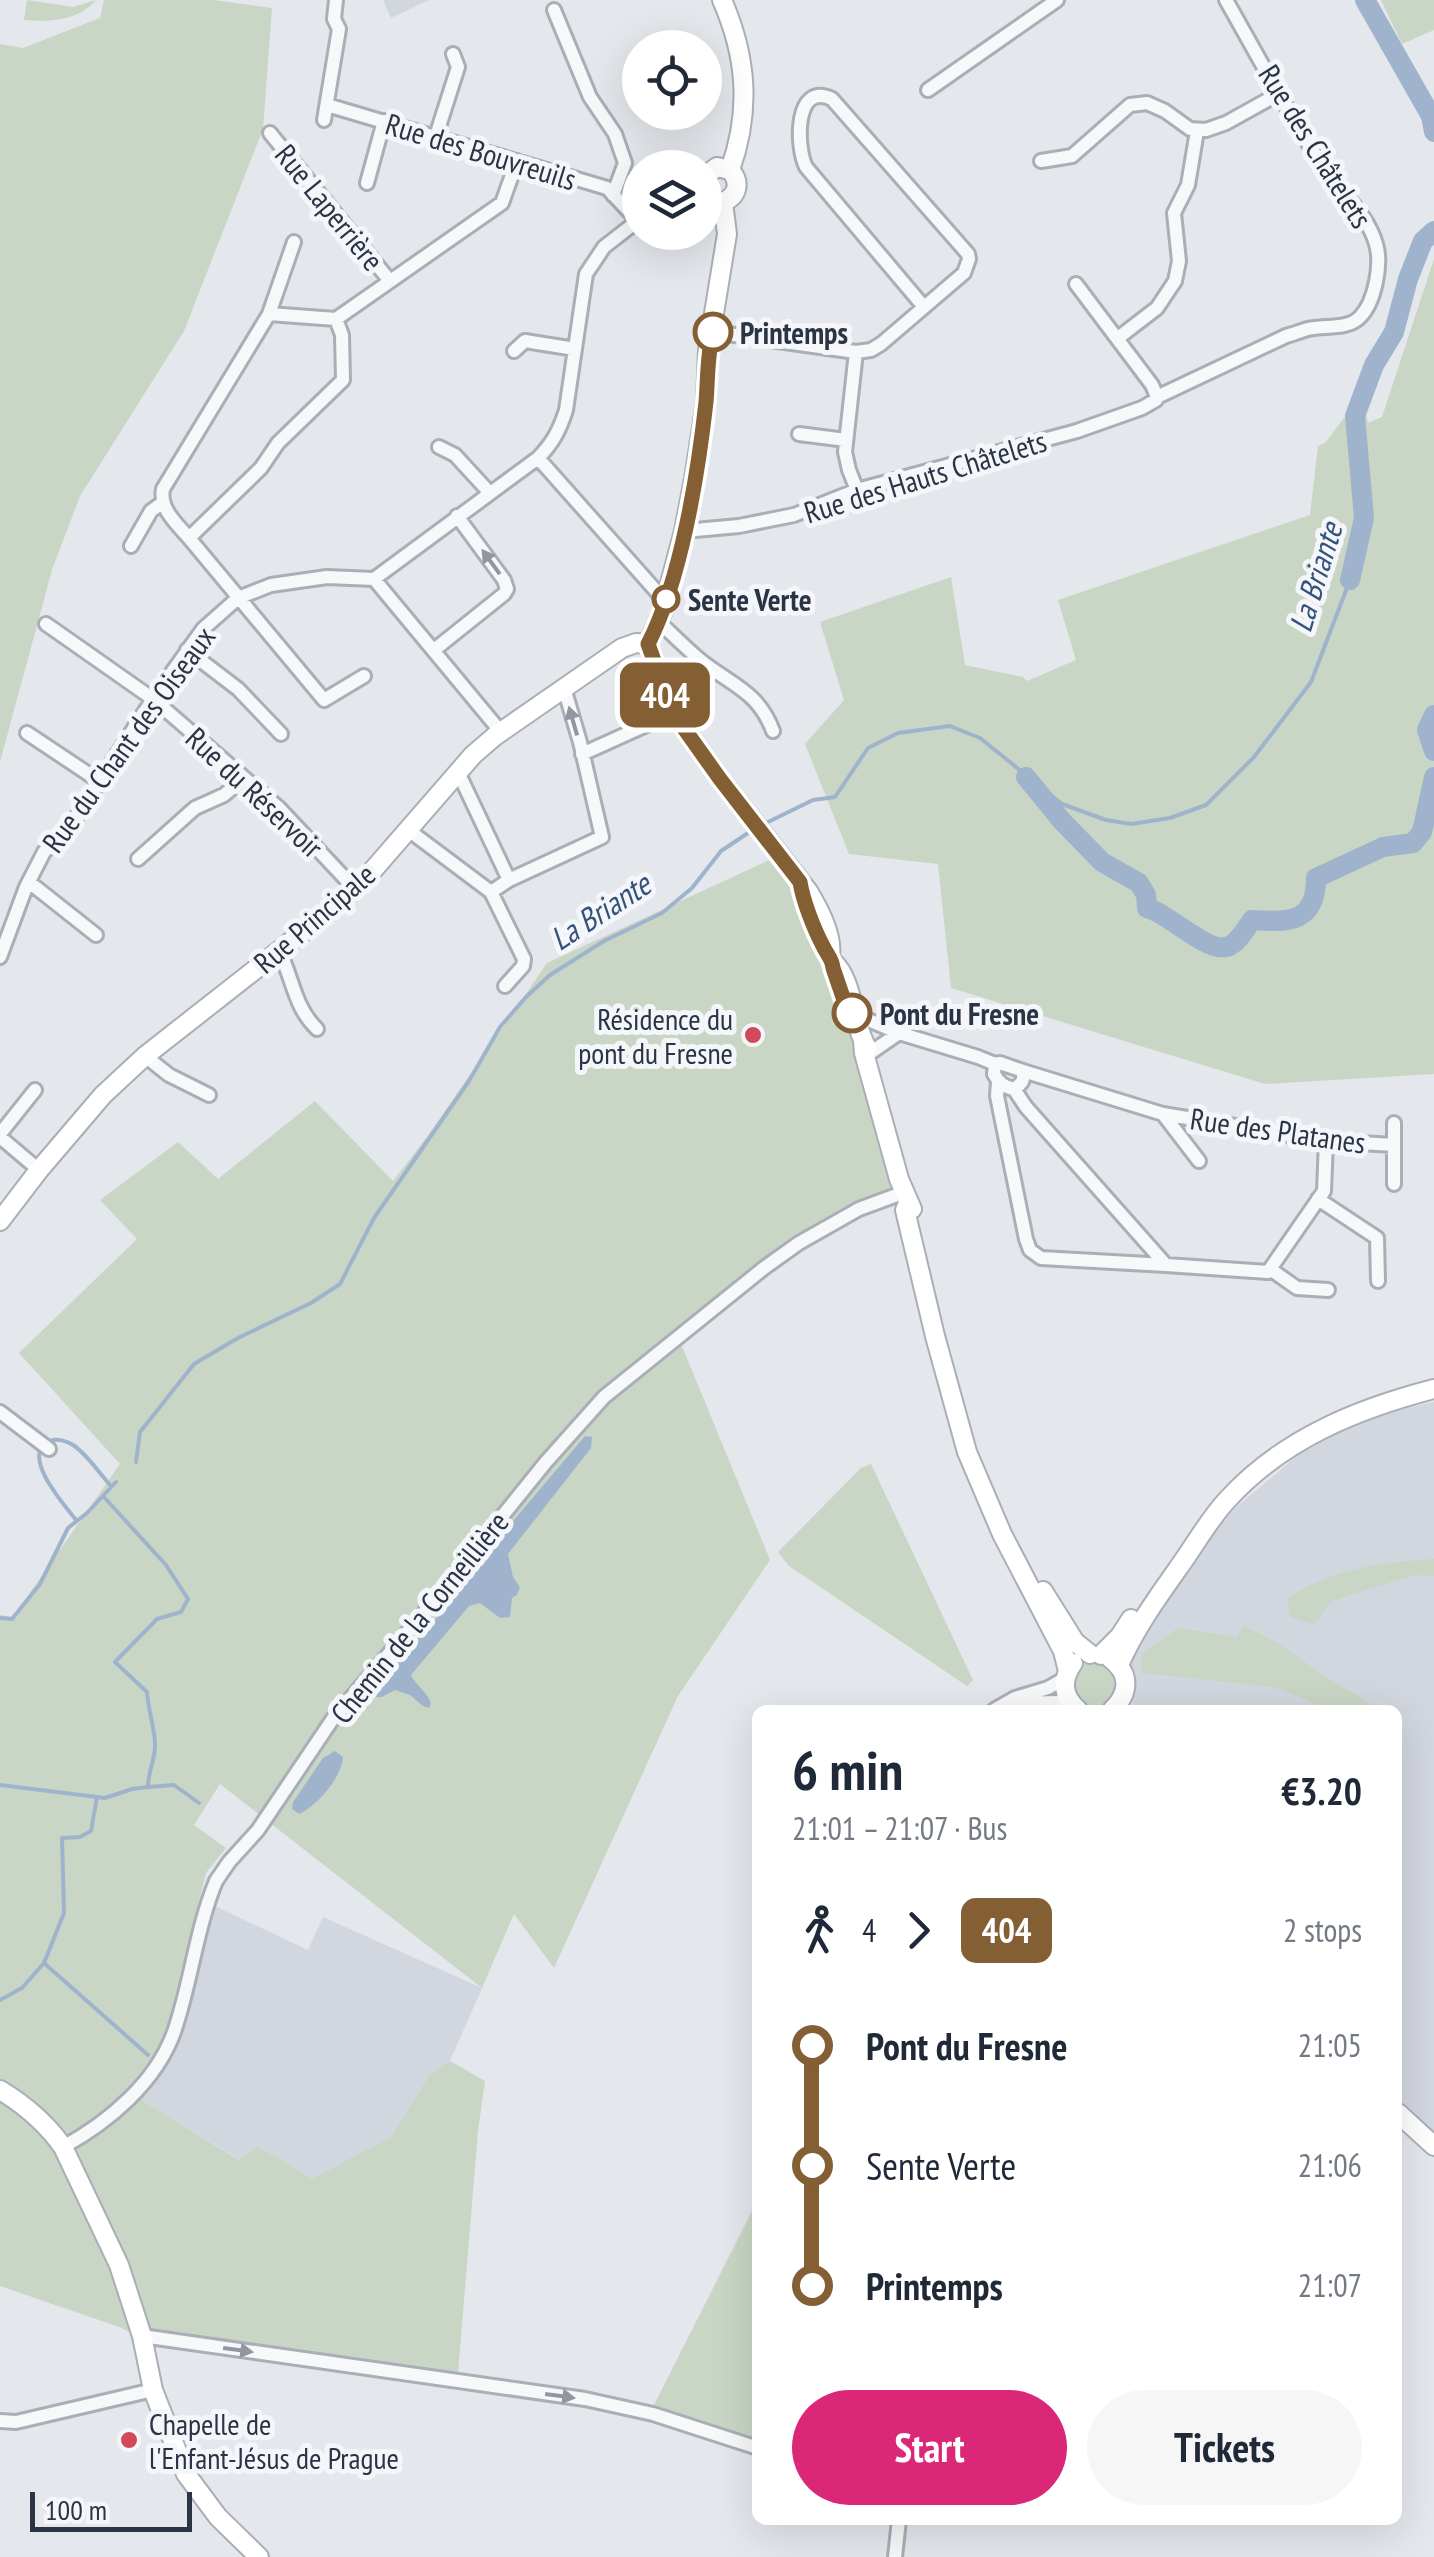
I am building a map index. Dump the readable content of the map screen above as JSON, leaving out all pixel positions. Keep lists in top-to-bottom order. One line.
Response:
{"streets":{"main road":["Rue Principale"],"street":["Rue des Châtelets","Rue des Bouvreuils","Rue Laperrière","Rue des Hauts Châtelets","Rue du Chant des Oiseaux","Rue du Réservoir","Rue des Platanes","Chemin de la Corneillière"]},"crossings":[["Rue des Châtelets","Rue des Hauts Châtelets"],["Rue du Chant des Oiseaux","Rue du Réservoir"],["Rue du Réservoir","Rue Principale"]],"water":["La Briante"],"places":["Printemps","Sente Verte","Pont du Fresne","Résidence du pont du Fresne","Chapelle de l'Enfant-Jésus de Prague"],"lines":["bus line 404"],"scale_bar":"100 m","page":{"on_map":"404","heading":["6 min","21:01 – 21:07 · Bus","€3.20"],"legs":["4","404","2 stops"],"list":[{"name":"Pont du Fresne","value":"21:05"},{"name":"Sente Verte","value":"21:06"},{"name":"Printemps","value":"21:07"}],"buttons":["Start","Tickets"],"scale":"100 m"}}
